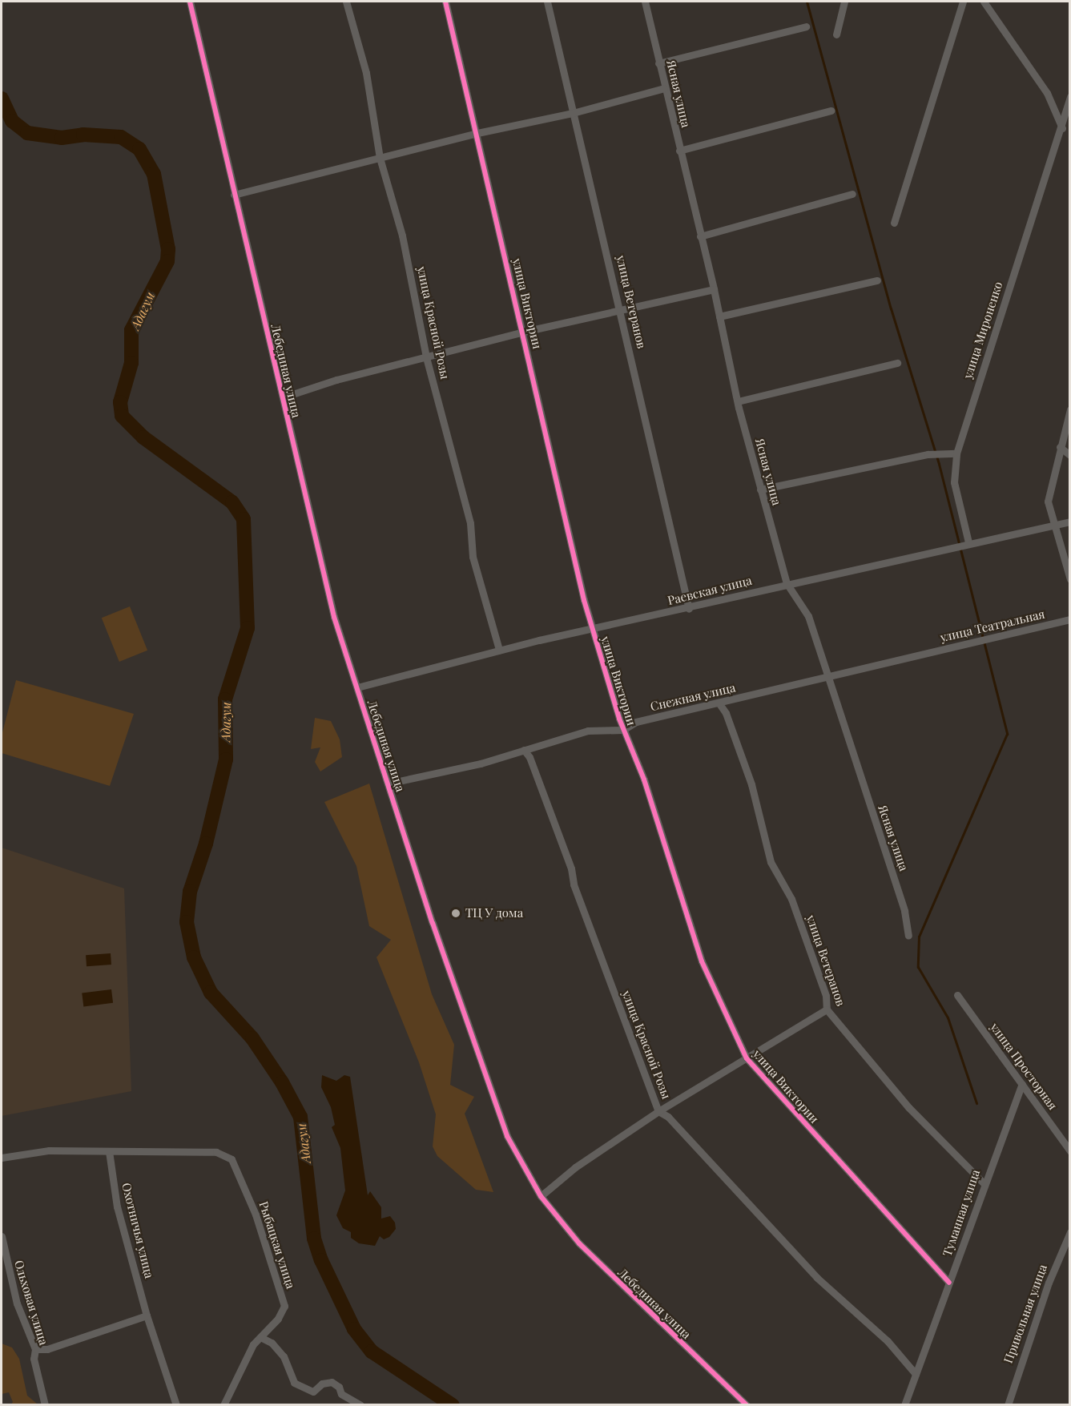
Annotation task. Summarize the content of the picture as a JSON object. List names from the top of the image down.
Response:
{
  "streets": {
    "street": [
      "Ясная улица",
      "улица Ветеранов",
      "улица Виктории",
      "улица Красной Розы",
      "улица Мироненко",
      "Лебединая улица",
      "Раевская улица",
      "улица Театральная",
      "Снежная улица",
      "улица Просторная",
      "Туманная улица",
      "Охотничья улица",
      "Рыбацкая улица",
      "Ольховая улица",
      "Привольная улица"
    ]
  },
  "crossings": [
    ["Ясная улица", "Раевская улица"],
    ["Ясная улица", "Снежная улица"],
    ["улица Ветеранов", "Раевская улица"],
    ["улица Ветеранов", "Снежная улица"],
    ["улица Ветеранов", "Туманная улица"],
    ["улица Виктории", "Раевская улица"],
    ["улица Виктории", "Снежная улица"],
    ["улица Виктории", "Туманная улица"],
    ["улица Красной Розы", "Раевская улица"],
    ["улица Красной Розы", "Снежная улица"],
    ["улица Красной Розы", "Туманная улица"],
    ["улица Мироненко", "Раевская улица"],
    ["Лебединая улица", "Раевская улица"],
    ["Лебединая улица", "Снежная улица"],
    ["улица Театральная", "Снежная улица"],
    ["улица Просторная", "Туманная улица"],
    ["Охотничья улица", "Рыбацкая улица"]
  ],
  "water": ["Адагум"],
  "places": ["ТЦ У дома"]
}
